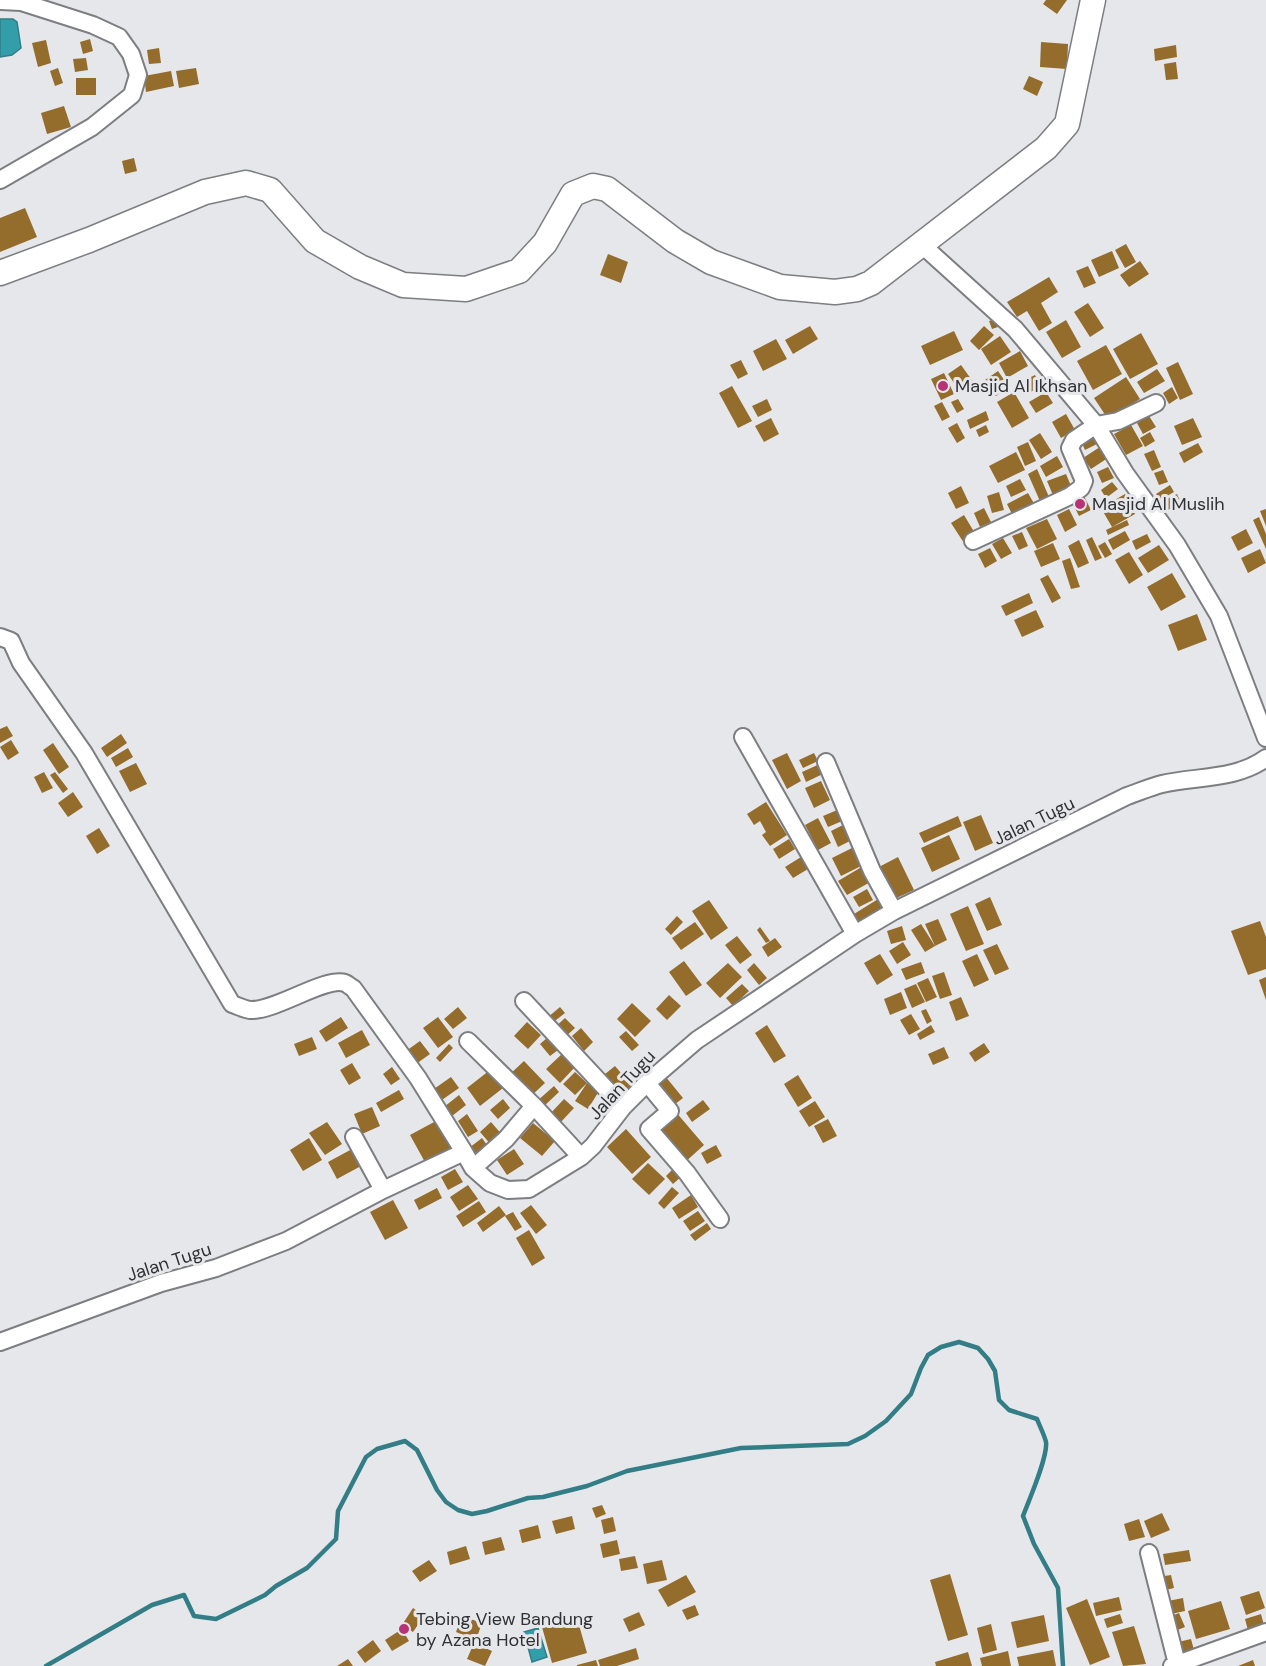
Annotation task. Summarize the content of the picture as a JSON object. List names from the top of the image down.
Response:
{
  "streets": {
    "street": ["Jalan Tugu"]
  },
  "places": ["Masjid Al Ikhsan", "Masjid Al Muslih", "Tebing View Bandung by Azana Hotel"]
}
